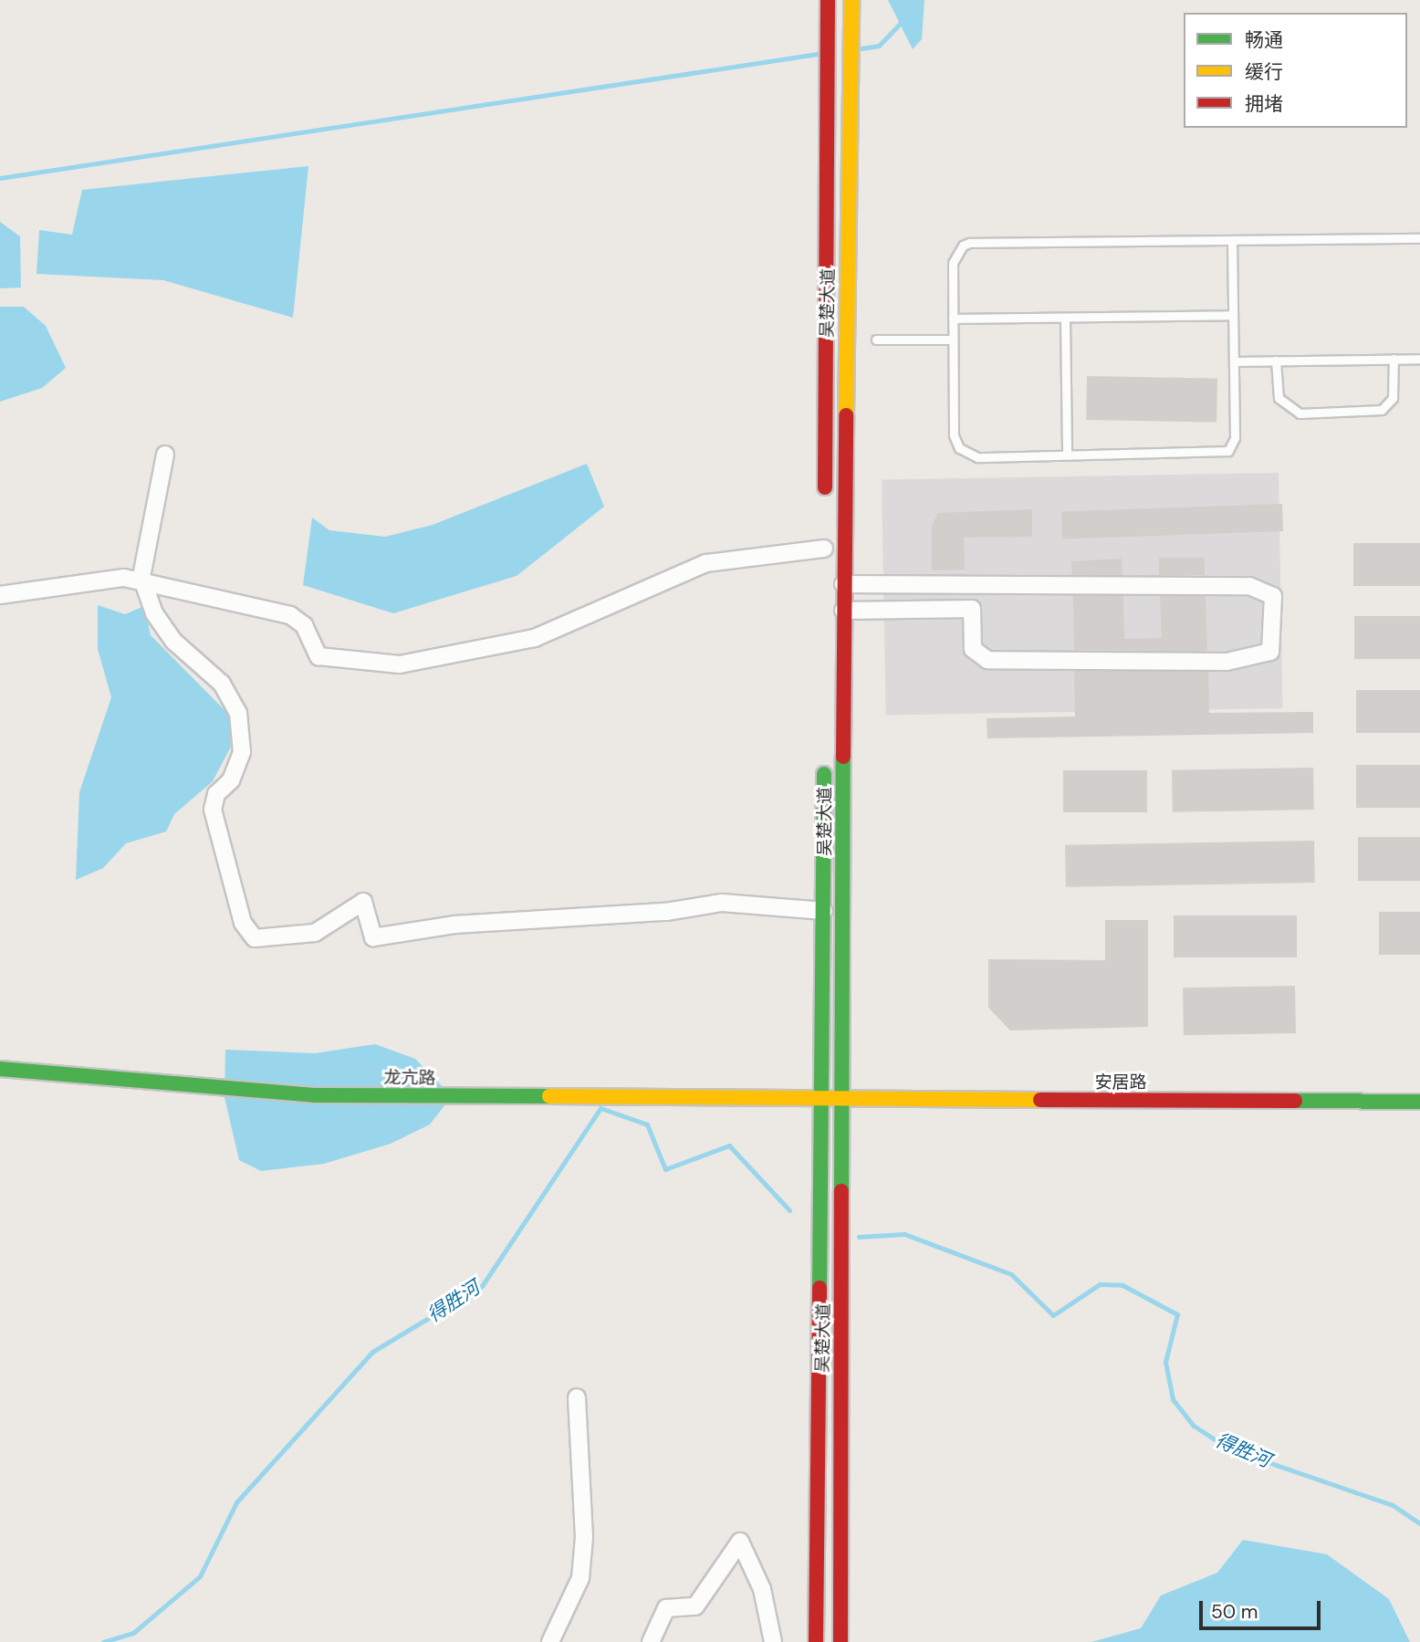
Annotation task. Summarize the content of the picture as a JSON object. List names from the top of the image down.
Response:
{
  "streets": {
    "main road": ["吴楚大道", "龙亢路", "安居路"]
  },
  "crossings": [
    ["吴楚大道", "龙亢路"],
    ["吴楚大道", "安居路"],
    ["龙亢路", "安居路"]
  ],
  "water": ["得胜河"],
  "legend": ["畅通", "缓行", "拥堵"],
  "scale_bar": "50 m"
}
